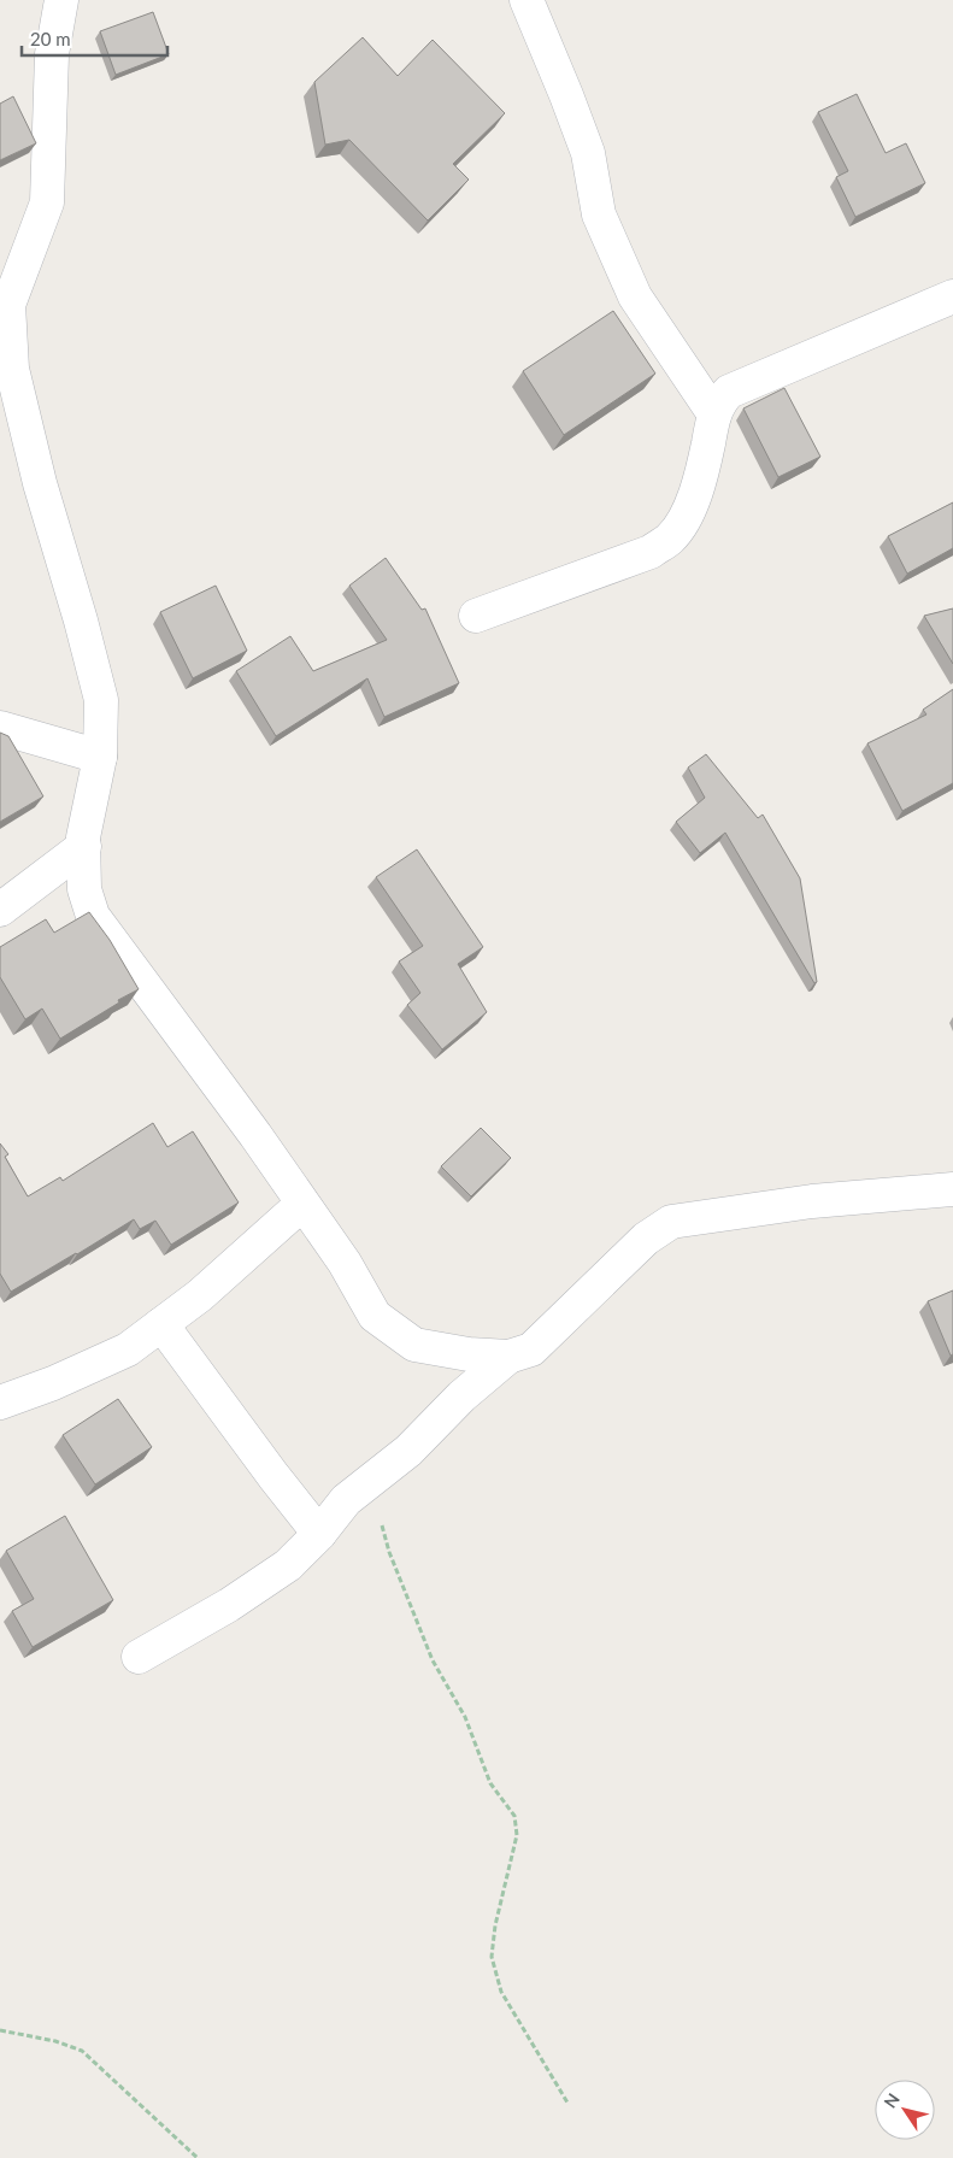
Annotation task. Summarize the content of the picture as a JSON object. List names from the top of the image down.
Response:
{
  "scale_bar": "20 m",
  "north": "top left"
}
